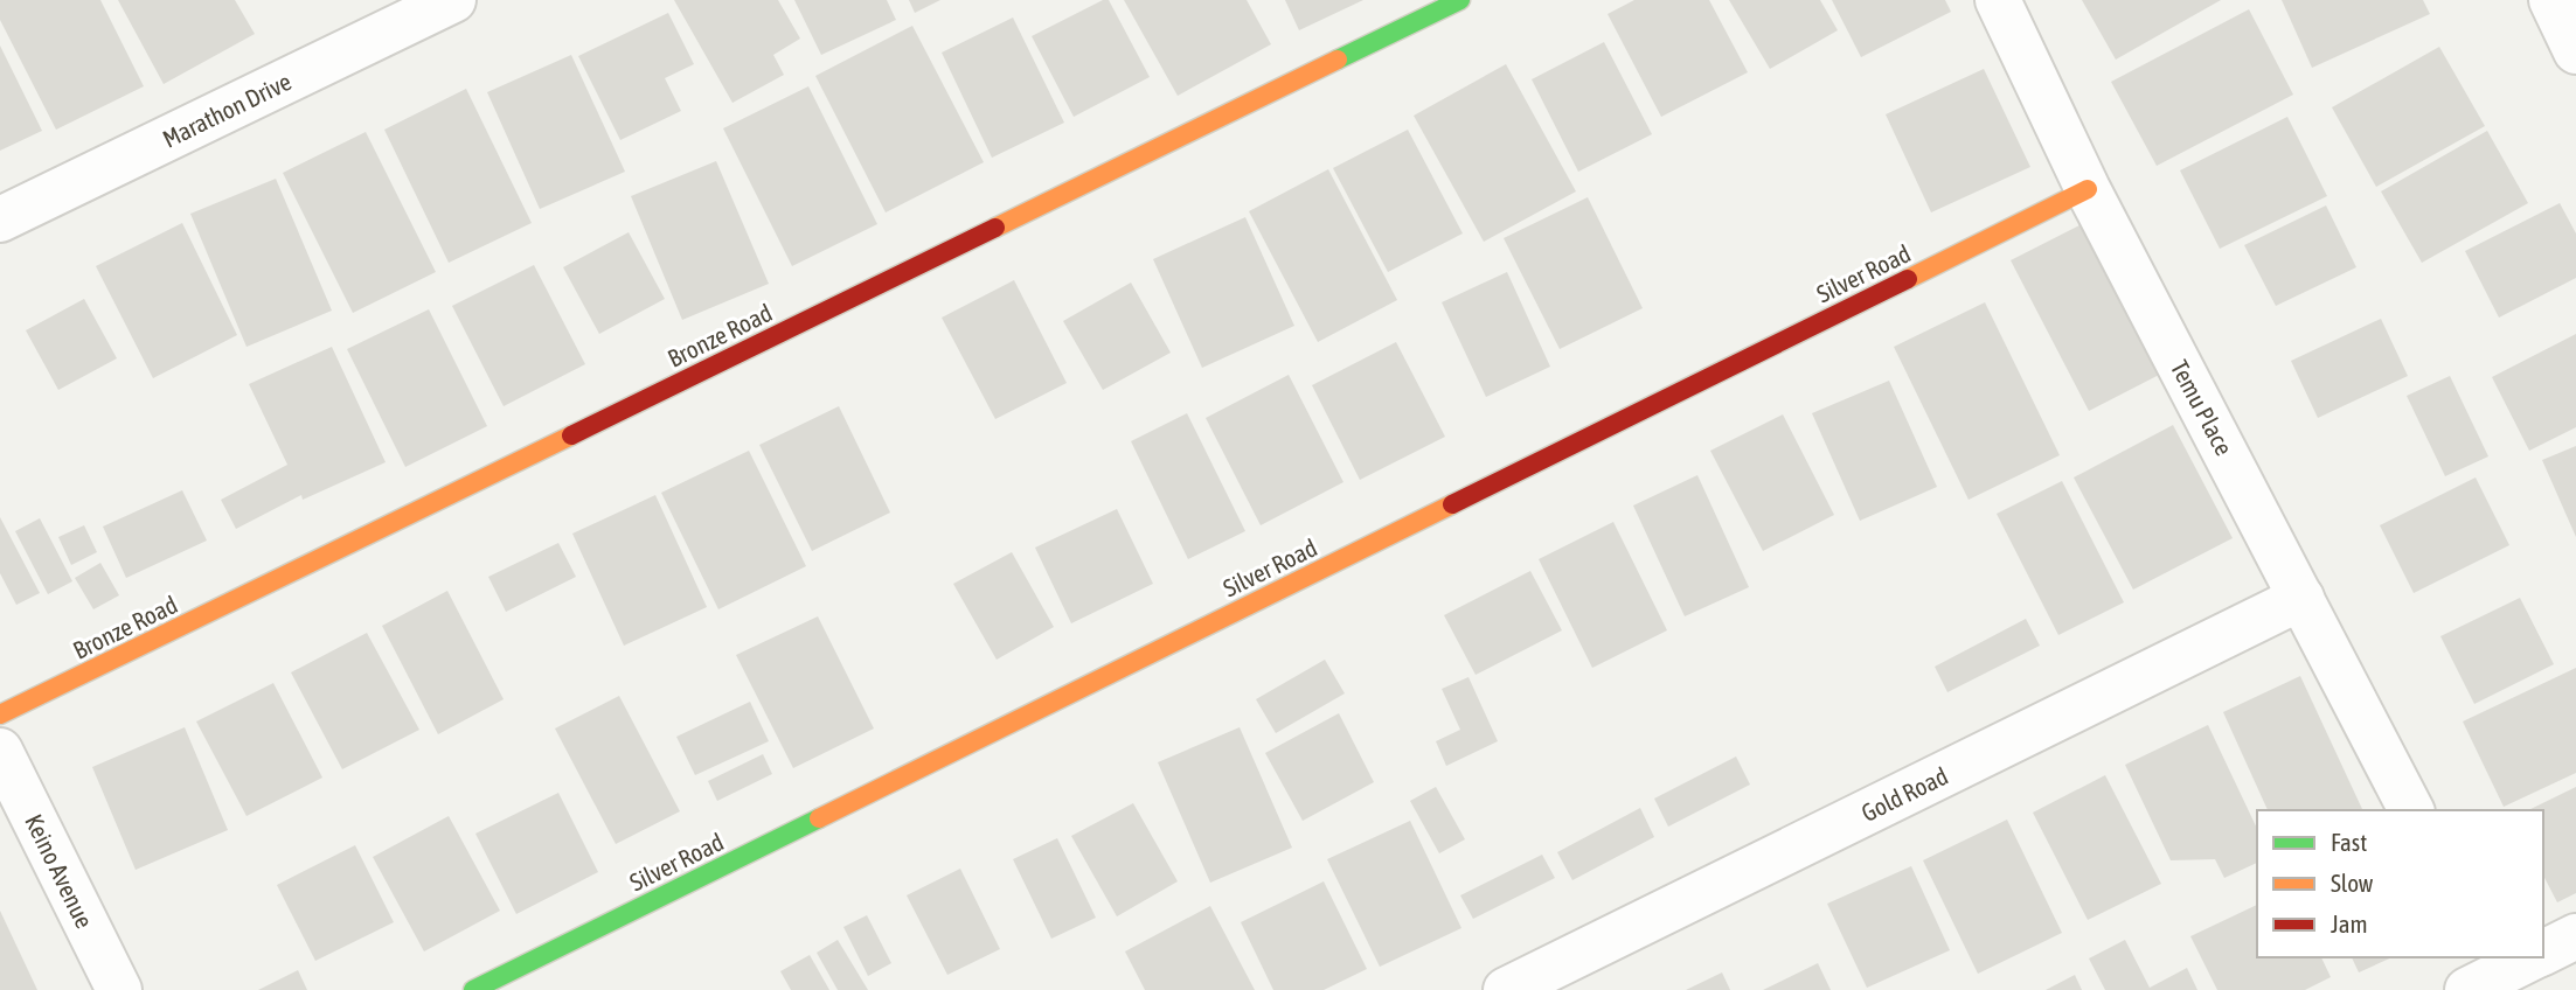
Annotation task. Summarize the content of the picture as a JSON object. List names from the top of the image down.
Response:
{
  "streets": {
    "street": [
      "Marathon Drive",
      "Silver Road",
      "Bronze Road",
      "Temu Place",
      "Gold Road",
      "Keino Avenue"
    ]
  },
  "crossings": [
    ["Silver Road", "Temu Place"],
    ["Temu Place", "Gold Road"]
  ],
  "legend": ["Fast", "Slow", "Jam"]
}
